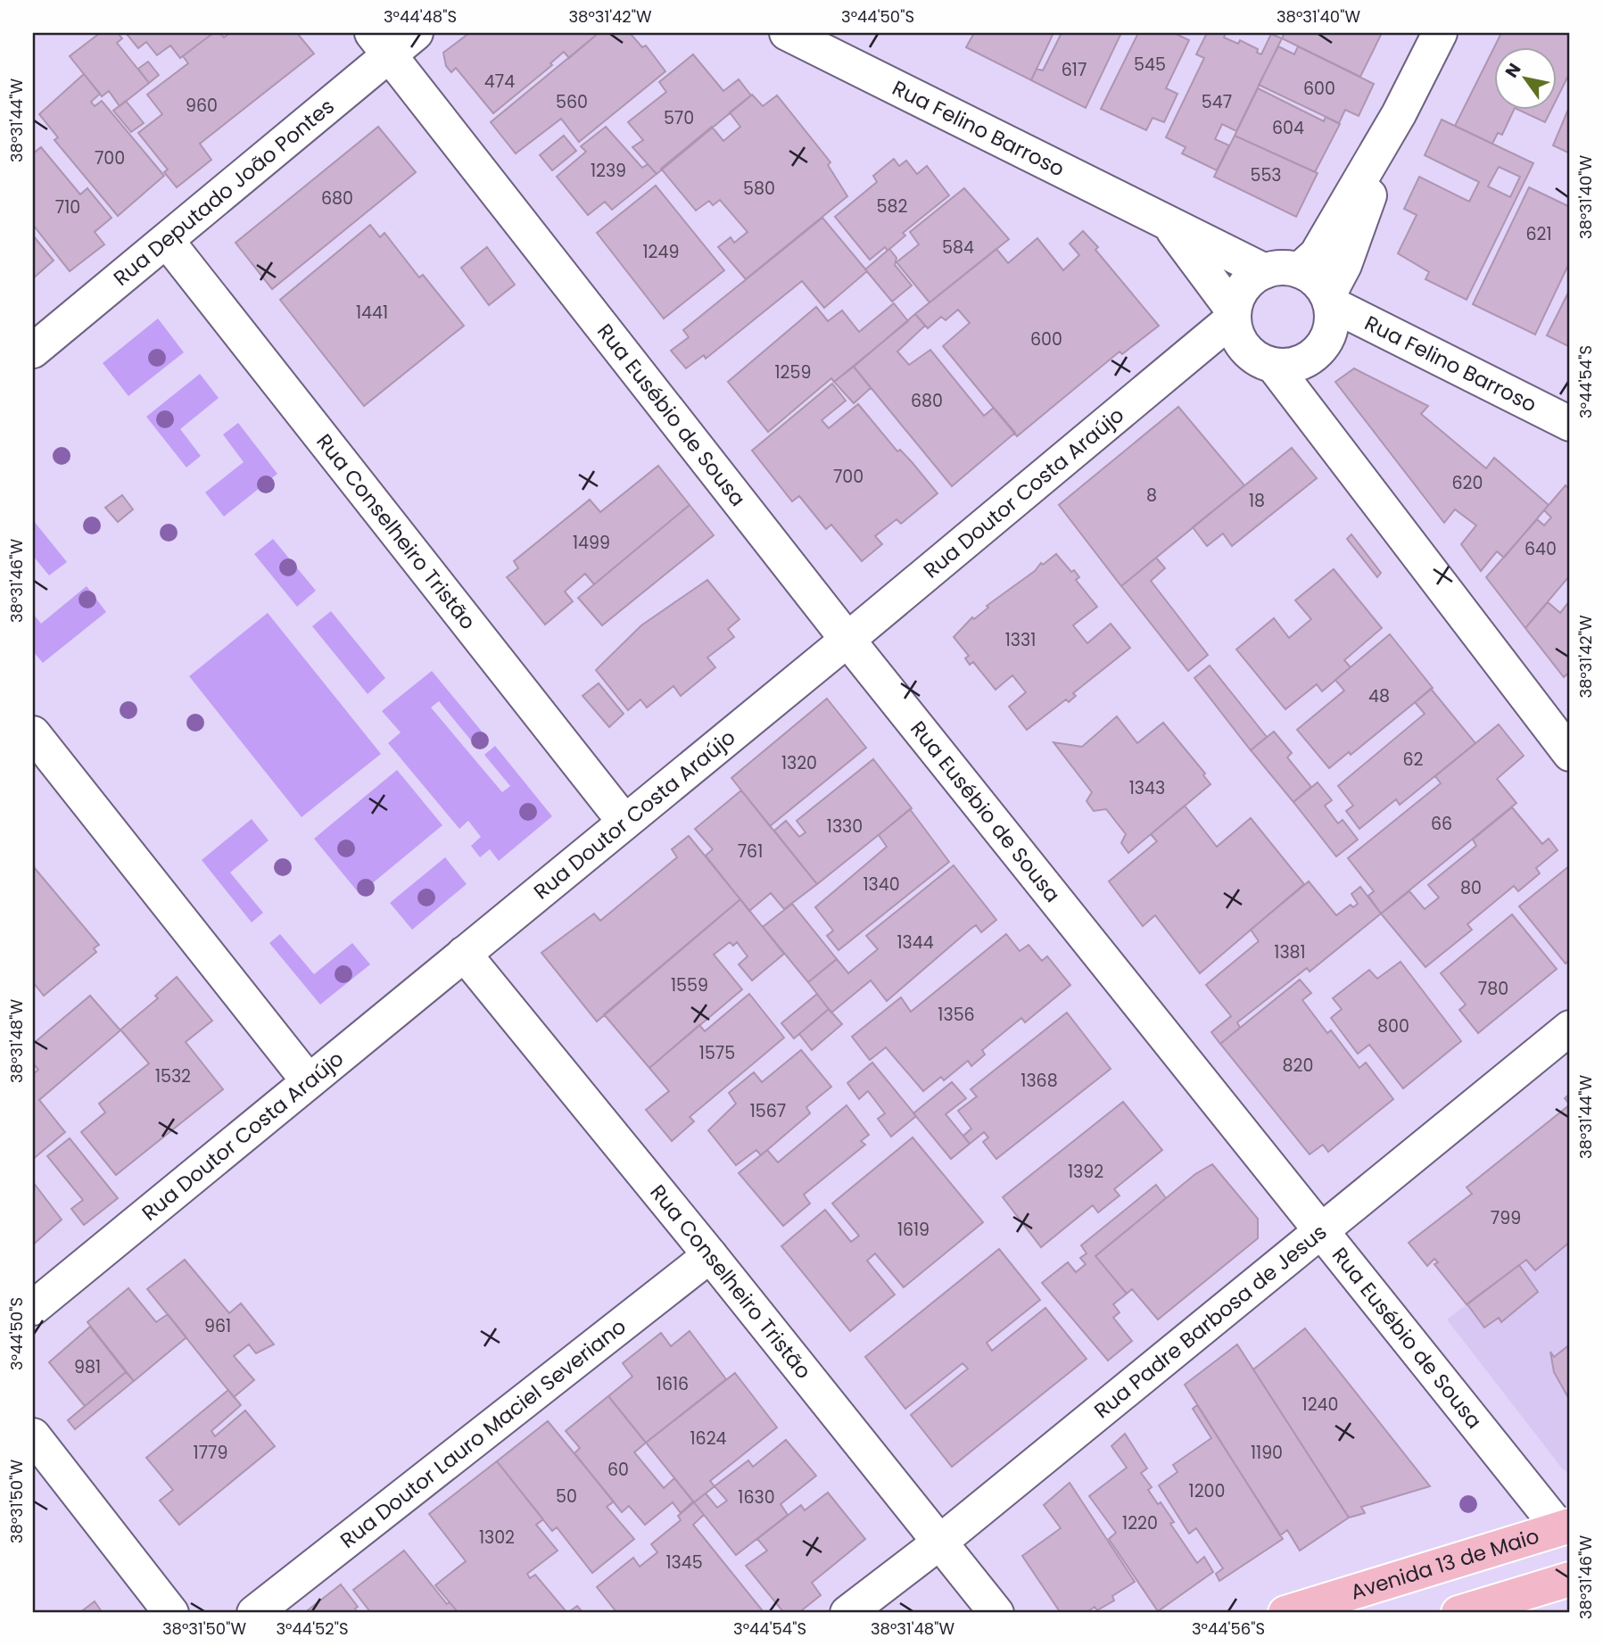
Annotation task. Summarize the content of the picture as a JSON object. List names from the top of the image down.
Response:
{
  "streets": {
    "main road": ["Avenida 13 de Maio"],
    "street": [
      "Rua Felino Barroso",
      "Rua Deputado João Pontes",
      "Rua Eusébio de Sousa",
      "Rua Doutor Costa Araújo",
      "Rua Conselheiro Tristão",
      "Rua Padre Barbosa de Jesus",
      "Rua Doutor Lauro Maciel Severiano"
    ]
  },
  "crossings": [
    ["Rua Felino Barroso", "Rua Doutor Costa Araújo"],
    ["Rua Deputado João Pontes", "Rua Eusébio de Sousa"],
    ["Rua Deputado João Pontes", "Rua Conselheiro Tristão"],
    ["Rua Eusébio de Sousa", "Rua Doutor Costa Araújo"],
    ["Rua Eusébio de Sousa", "Rua Padre Barbosa de Jesus"],
    ["Rua Eusébio de Sousa", "Avenida 13 de Maio"],
    ["Rua Doutor Costa Araújo", "Rua Conselheiro Tristão"],
    ["Rua Conselheiro Tristão", "Rua Padre Barbosa de Jesus"],
    ["Rua Conselheiro Tristão", "Rua Doutor Lauro Maciel Severiano"]
  ],
  "house_numbers": [
    "545",
    "617",
    "474",
    "600",
    "560",
    "547",
    "960",
    "570",
    "604",
    "700",
    "1239",
    "553",
    "580",
    "680",
    "582",
    "710",
    "621",
    "584",
    "1249",
    "1441",
    "600",
    "1259",
    "680",
    "700",
    "620",
    "8",
    "18",
    "1499",
    "640",
    "1331",
    "48",
    "62",
    "1320",
    "1343",
    "66",
    "1330",
    "761",
    "1340",
    "80",
    "1344",
    "1381",
    "1559",
    "780",
    "1356",
    "800",
    "1575",
    "820",
    "1532",
    "1368",
    "1567",
    "1392",
    "799",
    "1619",
    "961",
    "981",
    "1616",
    "1240",
    "1624",
    "1779",
    "1190",
    "60",
    "1200",
    "50",
    "1630",
    "1220",
    "1302",
    "1345"
  ],
  "north": "top left",
  "coordinates": [
    "3°44'48\"S",
    "38°31'42\"W",
    "3°44'50\"S",
    "38°31'40\"W",
    "38°31'44\"W",
    "3°44'54\"S",
    "38°31'46\"W",
    "38°31'48\"W",
    "38°31'50\"W",
    "3°44'52\"S",
    "3°44'56\"S"
  ]
}
